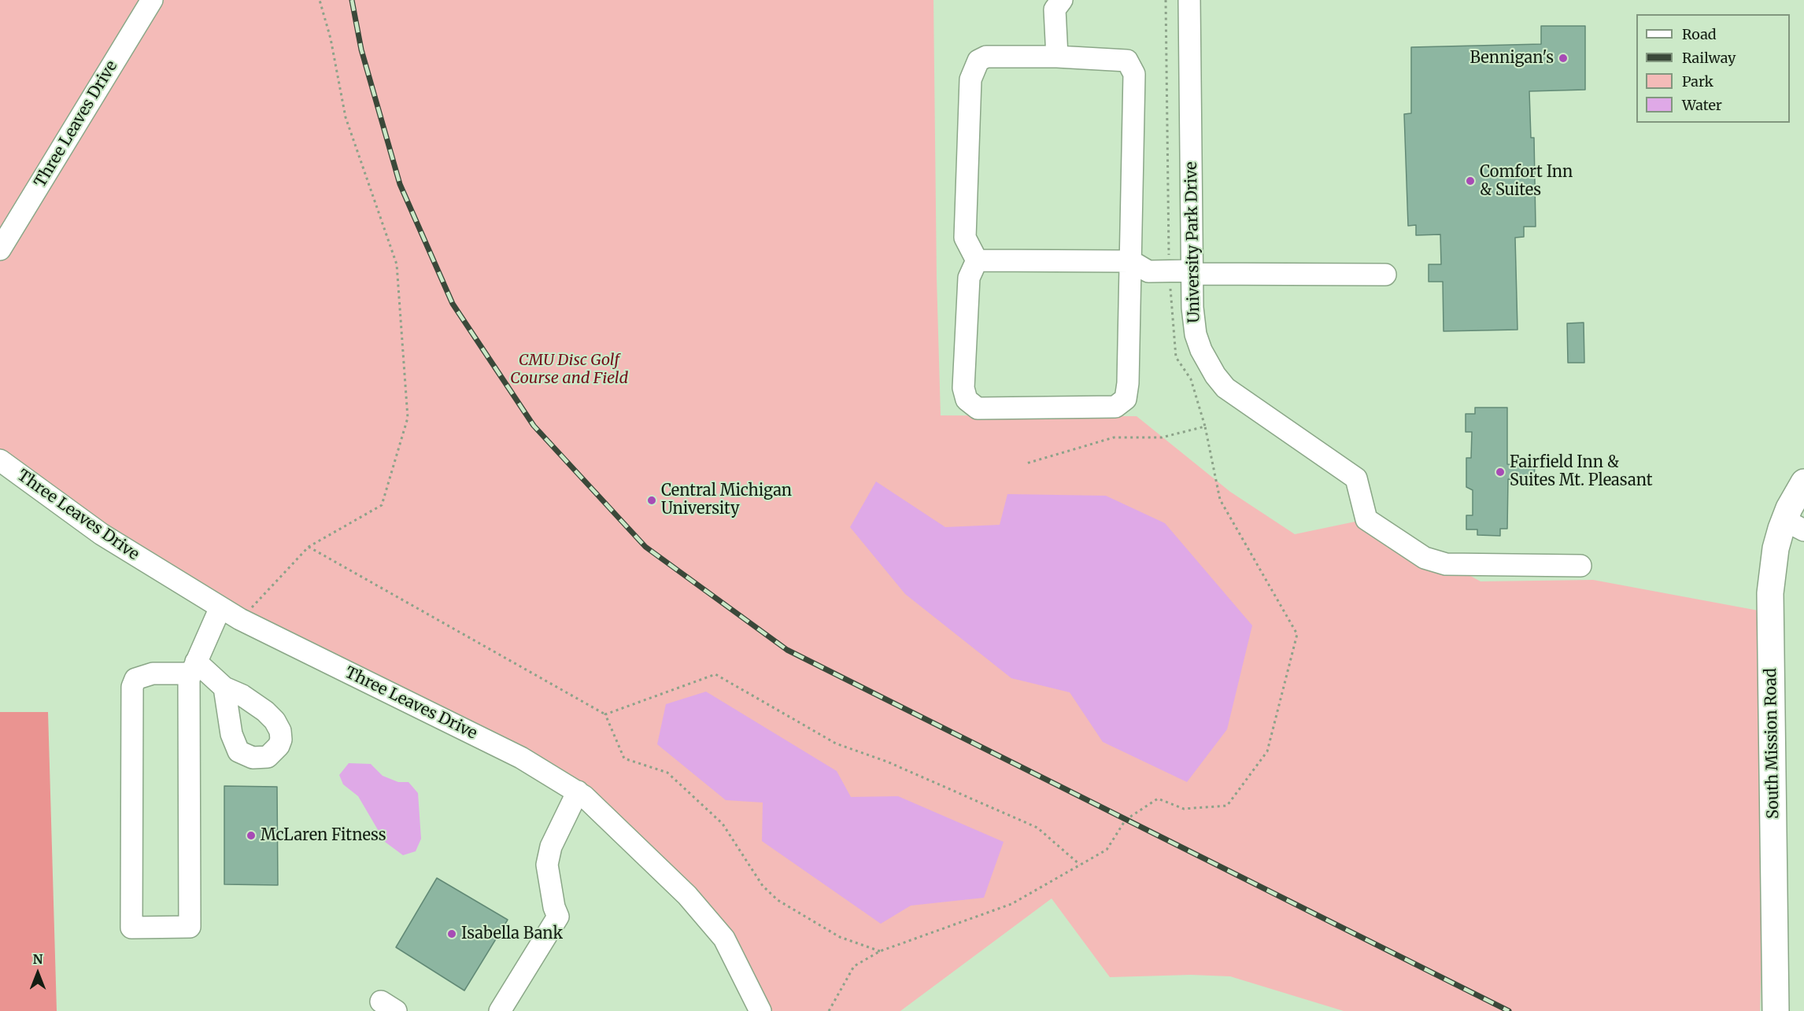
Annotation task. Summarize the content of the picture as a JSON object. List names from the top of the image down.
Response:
{
  "streets": {
    "main road": ["South Mission Road"],
    "street": ["Three Leaves Drive", "University Park Drive"]
  },
  "parks": ["CMU Disc Golf Course and Field"],
  "places": [
    "Bennigan's",
    "Comfort Inn & Suites",
    "Fairfield Inn & Suites Mt. Pleasant",
    "Central Michigan University",
    "McLaren Fitness",
    "Isabella Bank"
  ],
  "legend": [
    "Road",
    "Railway",
    "Park",
    "Water"
  ],
  "north": "top"
}
